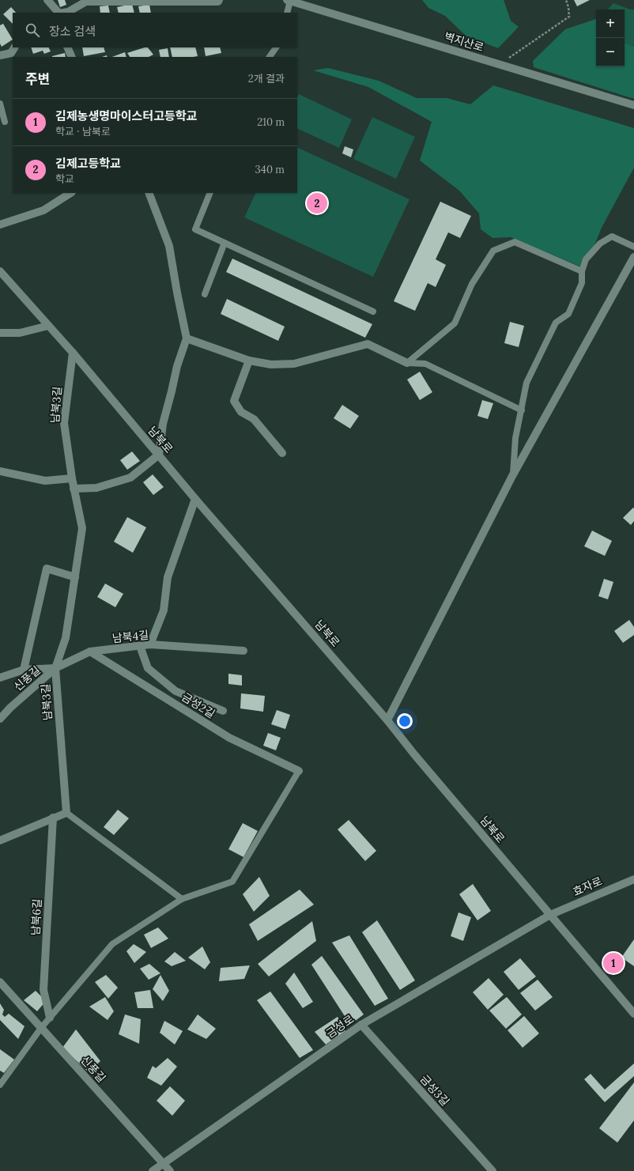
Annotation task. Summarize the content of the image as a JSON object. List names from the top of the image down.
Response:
{
  "streets": {
    "street": [
      "벽지산로",
      "남북3길",
      "남북로",
      "남북4길",
      "신풍길",
      "금성2길",
      "효자로",
      "남북6길",
      "금성로",
      "금성3길"
    ]
  },
  "crossings": [
    ["남북3길", "남북로"],
    ["남북3길", "남북4길"],
    ["남북3길", "신풍길"],
    ["남북로", "효자로"],
    ["남북로", "금성로"],
    ["남북4길", "신풍길"],
    ["남북4길", "금성2길"],
    ["신풍길", "금성로"],
    ["효자로", "금성로"],
    ["금성로", "금성3길"]
  ],
  "page": {
    "map_buttons": ["+", "−"],
    "search": "장소 검색",
    "heading": ["주변", "2개 결과"],
    "list": [
      {
        "mark": "1",
        "name": "김제농생명마이스터고등학교",
        "note": "학교 · 남북로",
        "value": "210 m"
      },
      {
        "mark": "2",
        "name": "김제고등학교",
        "note": "학교",
        "value": "340 m"
      }
    ],
    "pins": ["2", "1"]
  }
}
